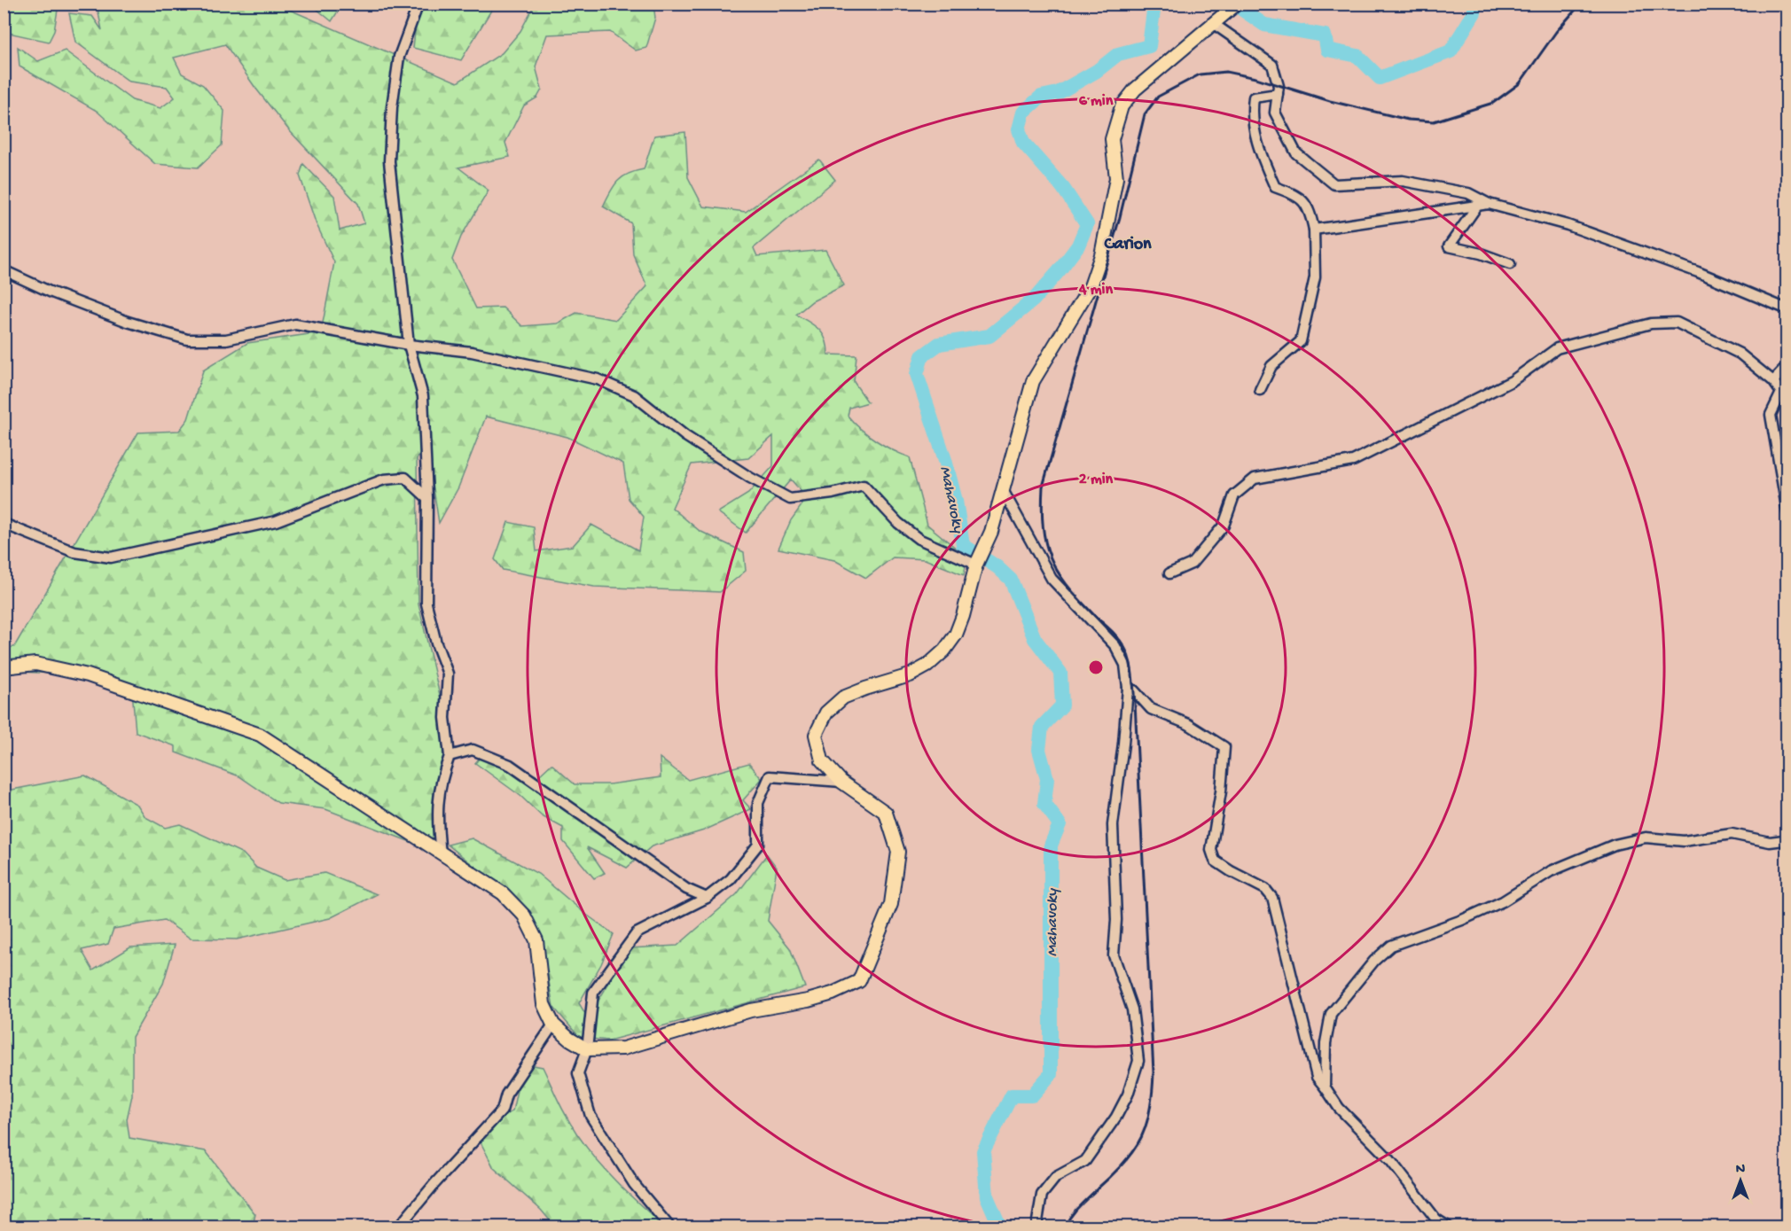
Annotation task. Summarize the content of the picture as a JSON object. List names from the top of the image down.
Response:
{
  "districts": ["Carion"],
  "water": ["Mahavoky"],
  "north": "top",
  "rings": ["6 min", "4 min", "2 min"]
}
